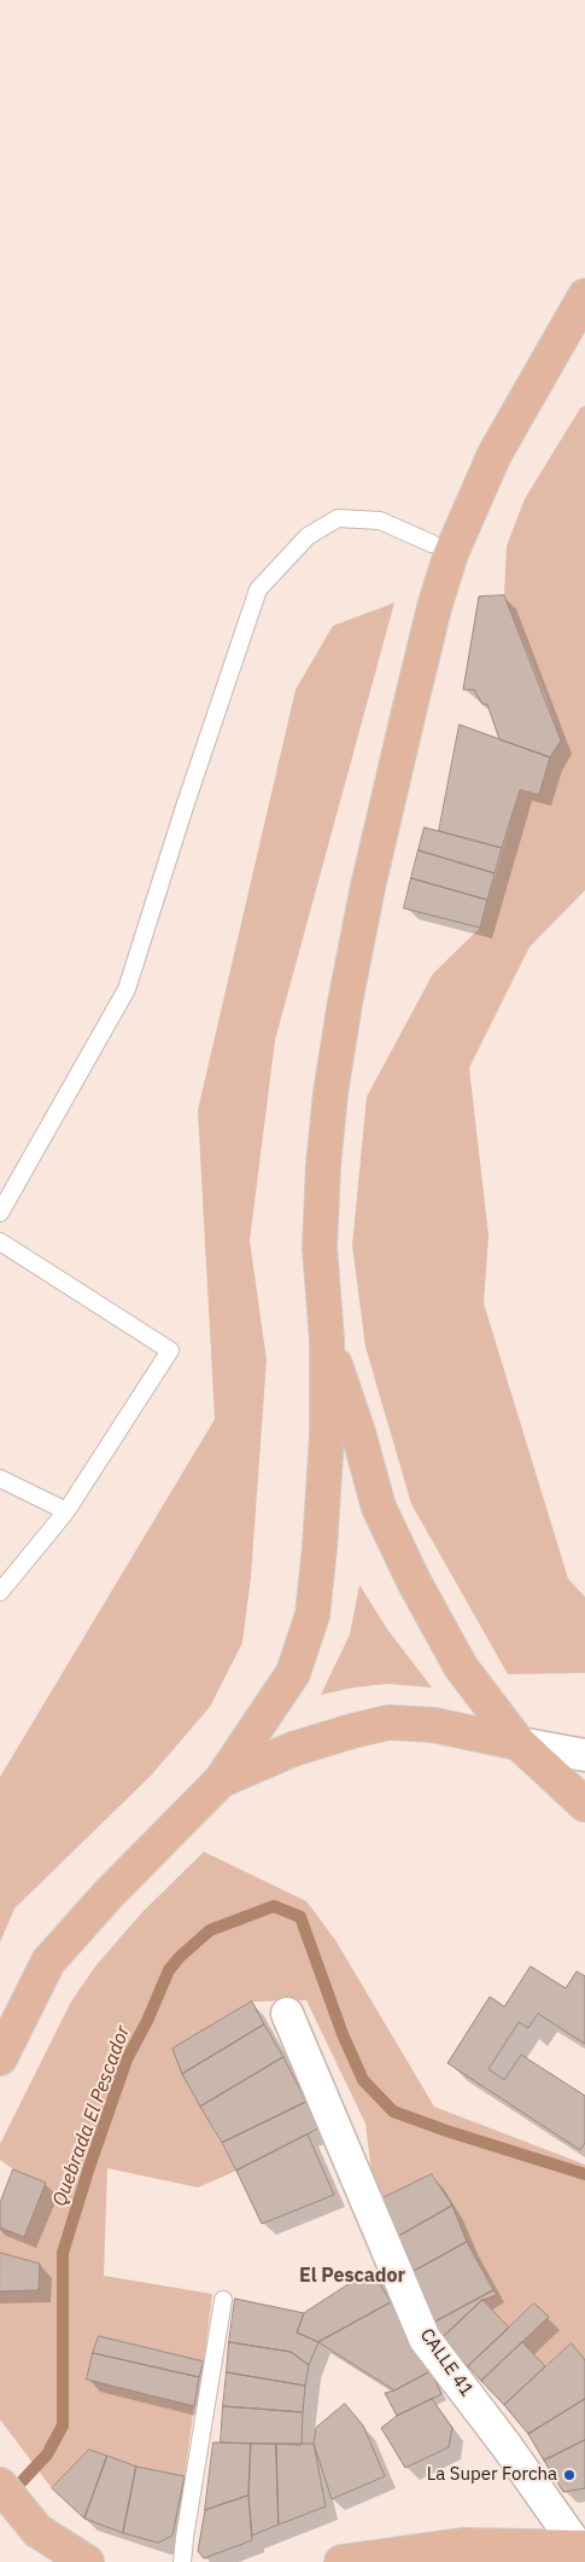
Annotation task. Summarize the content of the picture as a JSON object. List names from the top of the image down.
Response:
{
  "streets": {
    "street": ["CALLE 41"]
  },
  "districts": ["El Pescador"],
  "water": ["Quebrada El Pescador"],
  "places": ["La Super Forcha"]
}
